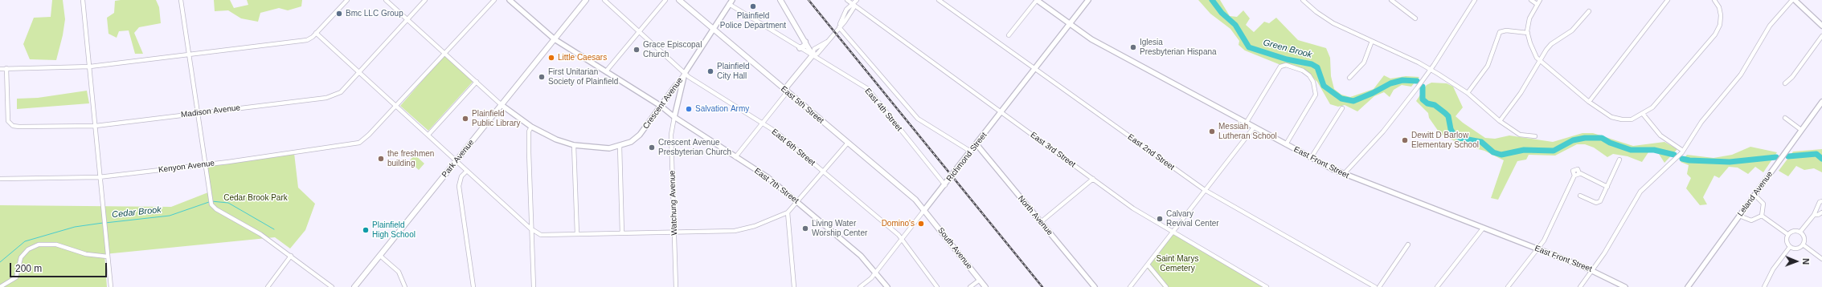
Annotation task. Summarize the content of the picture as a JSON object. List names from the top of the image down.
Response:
{
  "streets": {
    "main road": ["East 5th Street", "Park Avenue", "South Avenue"],
    "street": [
      "Crescent Avenue",
      "East 4th Street",
      "Madison Avenue",
      "East 6th Street",
      "East 3rd Street",
      "East 2nd Street",
      "Richmond Street",
      "East Front Street",
      "Kenyon Avenue",
      "East 7th Street",
      "Leland Avenue",
      "Watchung Avenue",
      "North Avenue"
    ]
  },
  "crossings": [
    ["Crescent Avenue", "East 6th Street"],
    ["Crescent Avenue", "Park Avenue"],
    ["Crescent Avenue", "East 7th Street"],
    ["Crescent Avenue", "Watchung Avenue"],
    ["East 5th Street", "Richmond Street"],
    ["East 5th Street", "Watchung Avenue"],
    ["East 5th Street", "South Avenue"],
    ["East 4th Street", "Richmond Street"],
    ["East 4th Street", "Watchung Avenue"],
    ["East 6th Street", "Richmond Street"],
    ["East 6th Street", "Watchung Avenue"],
    ["East 3rd Street", "Richmond Street"],
    ["East 2nd Street", "Richmond Street"],
    ["Richmond Street", "East Front Street"],
    ["Richmond Street", "East 7th Street"],
    ["Richmond Street", "North Avenue"],
    ["Richmond Street", "South Avenue"],
    ["Park Avenue", "East 7th Street"],
    ["East 7th Street", "Watchung Avenue"]
  ],
  "water": ["Green Brook", "Cedar Brook"],
  "parks": ["Cedar Brook Park", "Saint Marys Cemetery"],
  "places": [
    "Plainfield Police Department",
    "Bmc LLC Group",
    "Iglesia Presbyterian Hispana",
    "Grace Episcopal Church",
    "Little Caesars",
    "Plainfield City Hall",
    "First Unitarian Society of Plainfield",
    "Salvation Army",
    "Plainfield Public Library",
    "Messiah Lutheran School",
    "Dewitt D Barlow Elementary School",
    "Crescent Avenue Presbyterian Church",
    "the freshmen building",
    "Calvary Revival Center",
    "Domino's",
    "Living Water Worship Center",
    "Plainfield High School"
  ],
  "scale_bar": "200 m",
  "north": "right"
}
